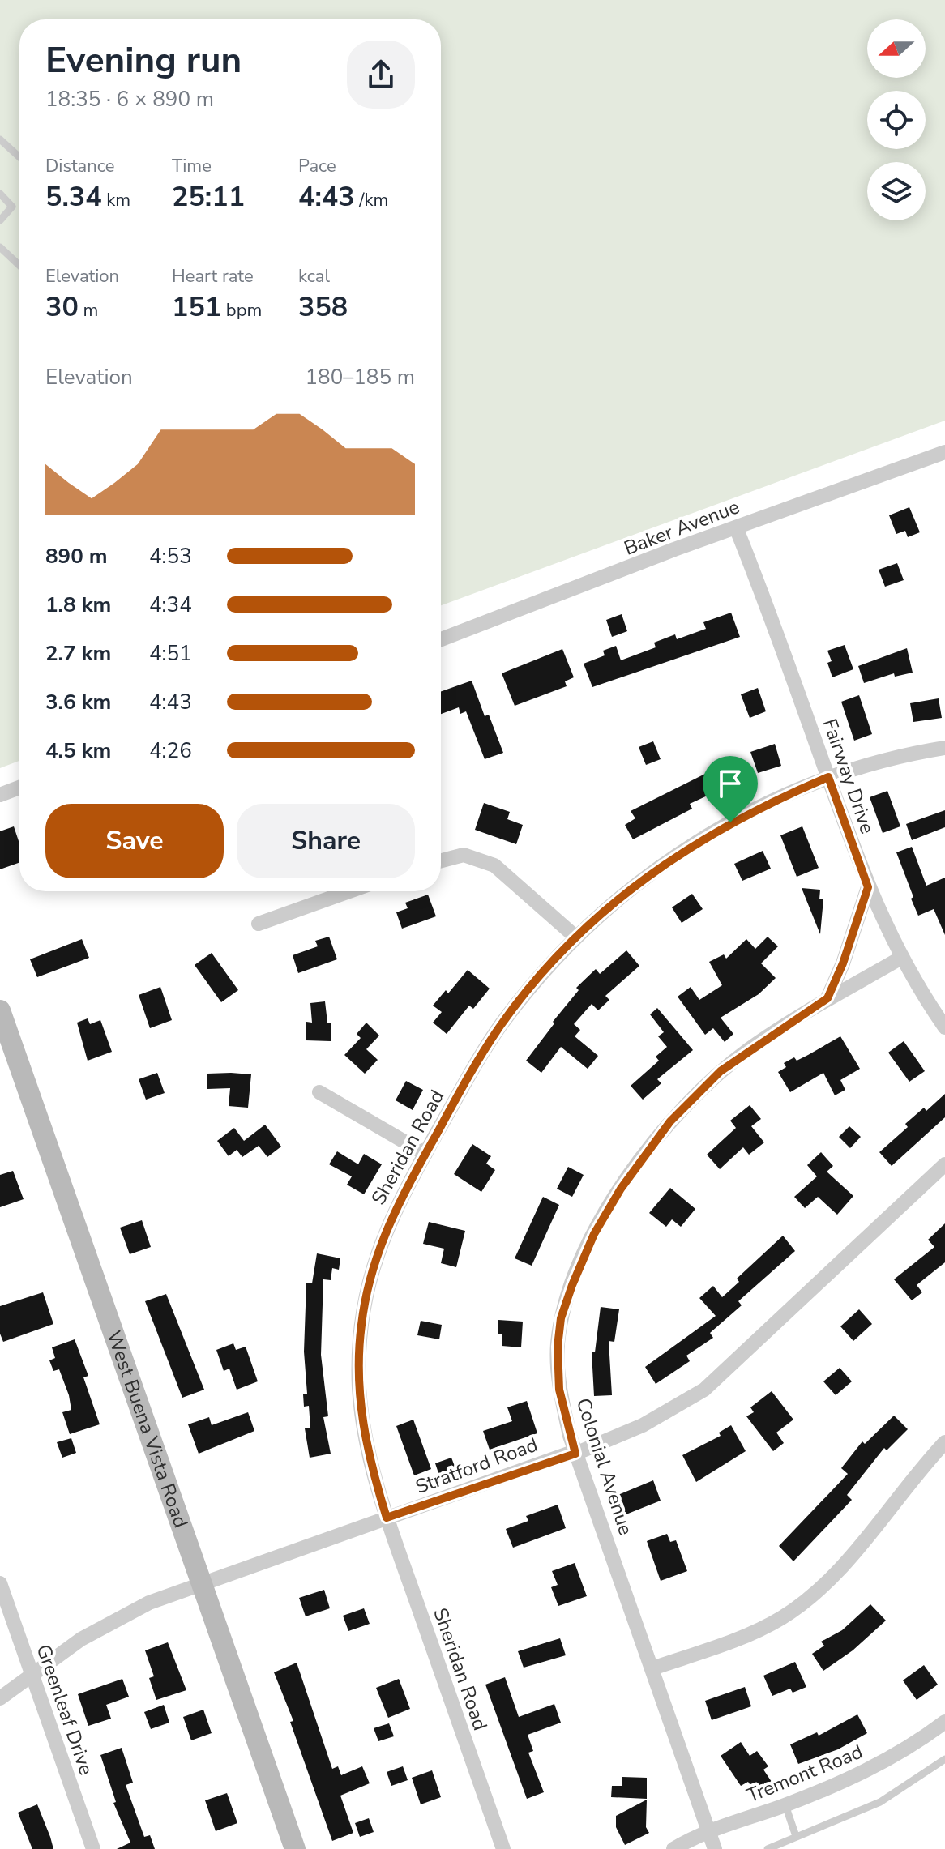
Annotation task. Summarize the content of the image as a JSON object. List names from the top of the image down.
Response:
{
  "streets": {
    "street": [
      "Baker Avenue",
      "Fairway Drive",
      "Sheridan Road",
      "West Buena Vista Road",
      "Stratford Road",
      "Colonial Avenue",
      "Greenleaf Drive",
      "Tremont Road"
    ]
  },
  "crossings": [
    ["Baker Avenue", "Fairway Drive"],
    ["Fairway Drive", "Sheridan Road"],
    ["Fairway Drive", "Colonial Avenue"],
    ["Sheridan Road", "Stratford Road"],
    ["West Buena Vista Road", "Stratford Road"],
    ["Stratford Road", "Colonial Avenue"],
    ["Stratford Road", "Greenleaf Drive"],
    ["Colonial Avenue", "Tremont Road"]
  ],
  "north": "left",
  "page": {
    "heading": ["Evening run", "18:35 · 6 × 890 m"],
    "stats": [
      ["Distance", "5.34 km"],
      ["Time", "25:11"],
      ["Pace", "4:43 /km"],
      ["Elevation", "30 m"],
      ["Heart rate", "151 bpm"],
      ["kcal", "358"]
    ],
    "chart": ["Elevation", "180–185 m"],
    "list": [
      {
        "name": "890 m",
        "note": "4:53"
      },
      {
        "name": "1.8 km",
        "note": "4:34"
      },
      {
        "name": "2.7 km",
        "note": "4:51"
      },
      {
        "name": "3.6 km",
        "note": "4:43"
      },
      {
        "name": "4.5 km",
        "note": "4:26"
      }
    ],
    "buttons": ["Save", "Share"]
  }
}
